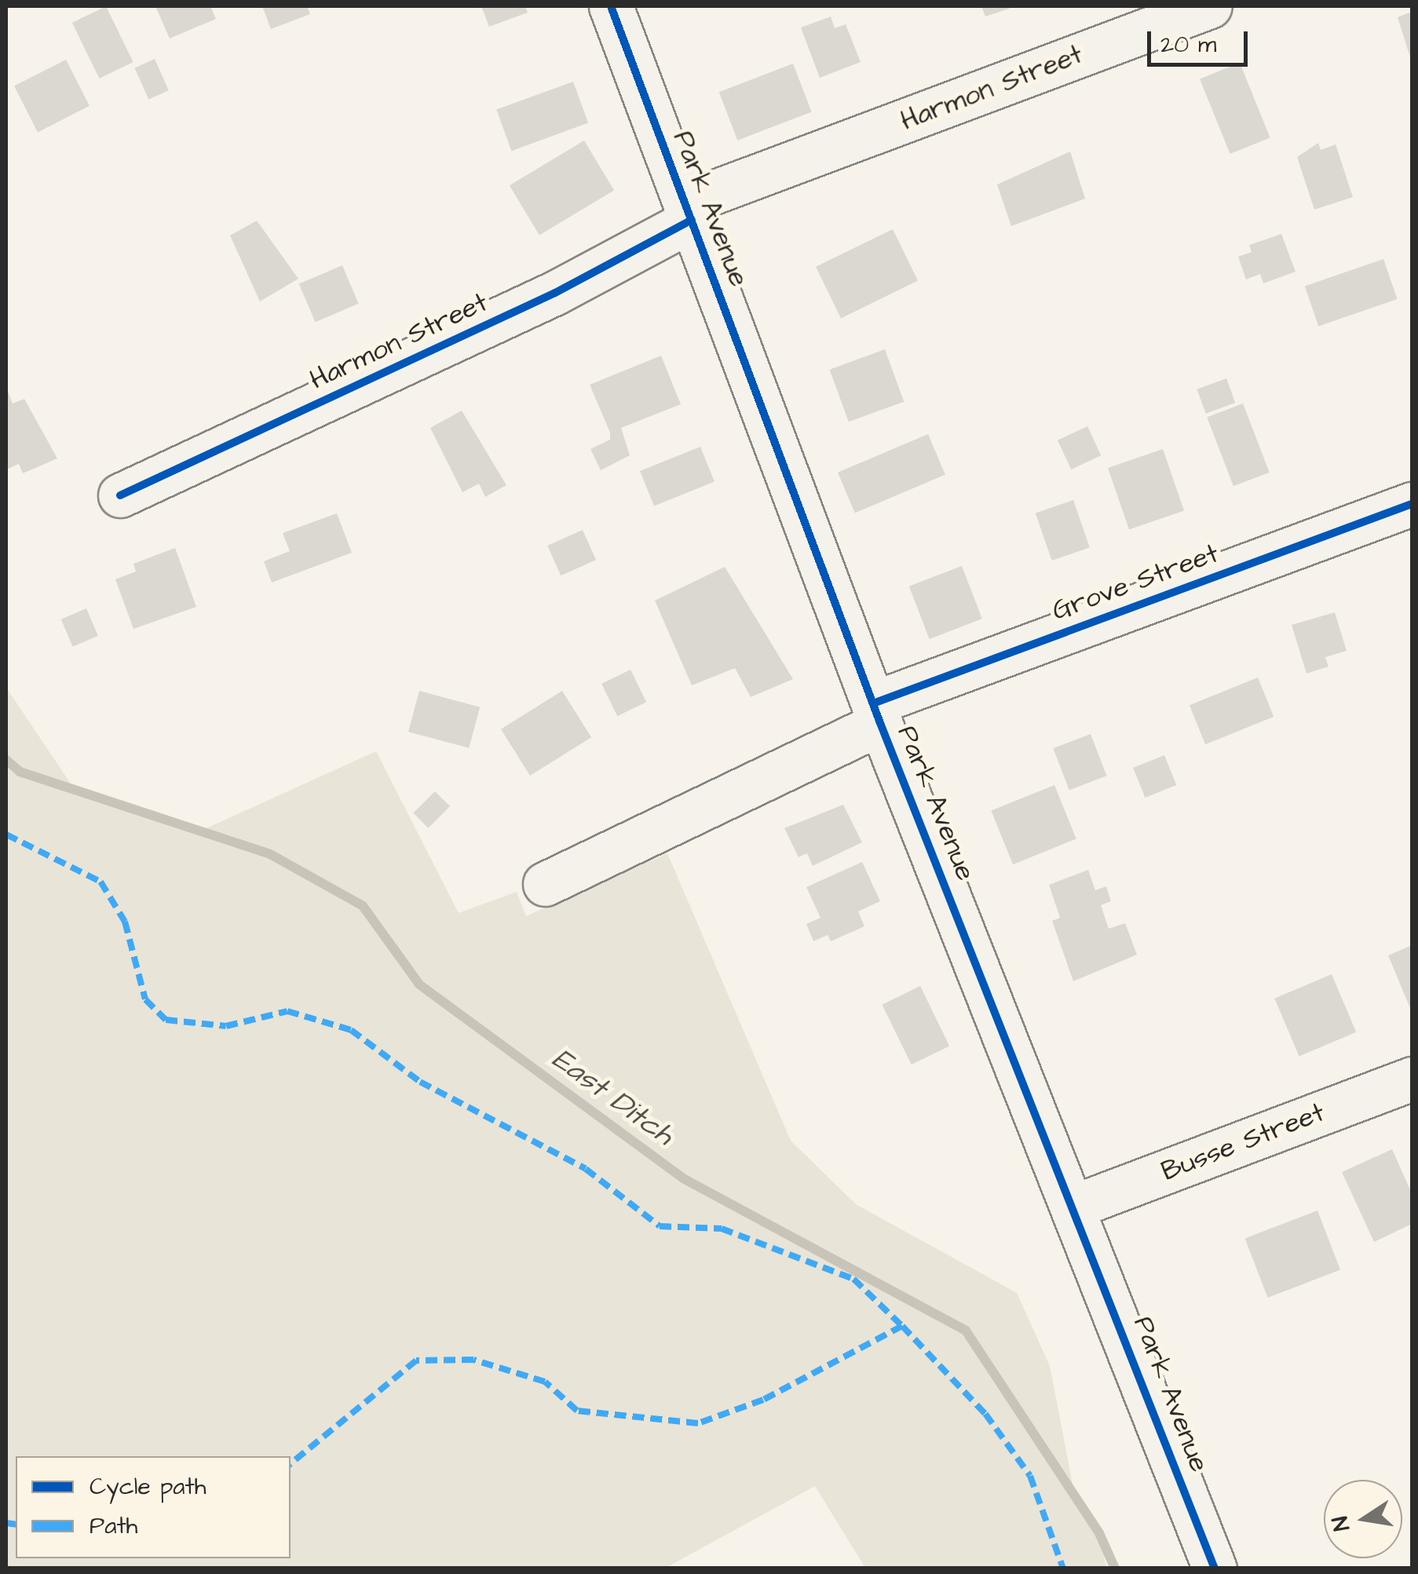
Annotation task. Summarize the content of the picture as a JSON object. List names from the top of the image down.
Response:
{
  "streets": {
    "street": [
      "Harmon Street",
      "Park Avenue",
      "Grove Street",
      "Busse Street"
    ]
  },
  "crossings": [
    ["Harmon Street", "Park Avenue"],
    ["Park Avenue", "Grove Street"],
    ["Park Avenue", "Busse Street"]
  ],
  "water": ["East Ditch"],
  "legend": ["Cycle path", "Path"],
  "scale_bar": "20 m",
  "north": "left"
}
